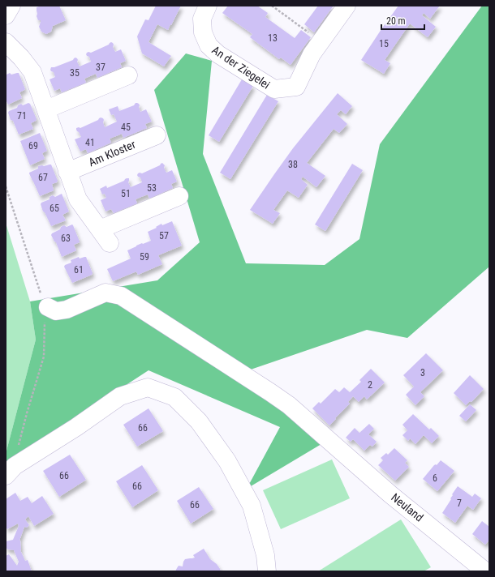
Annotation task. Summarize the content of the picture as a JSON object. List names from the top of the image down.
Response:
{
  "streets": {
    "street": ["An der Ziegelei", "Am Kloster", "Neuland"]
  },
  "house_numbers": [
    "13",
    "15",
    "37",
    "35",
    "71",
    "45",
    "41",
    "69",
    "38",
    "67",
    "53",
    "51",
    "65",
    "57",
    "63",
    "59",
    "61",
    "3",
    "2",
    "66",
    "66",
    "6",
    "66",
    "7",
    "66"
  ],
  "scale_bar": "20 m"
}
